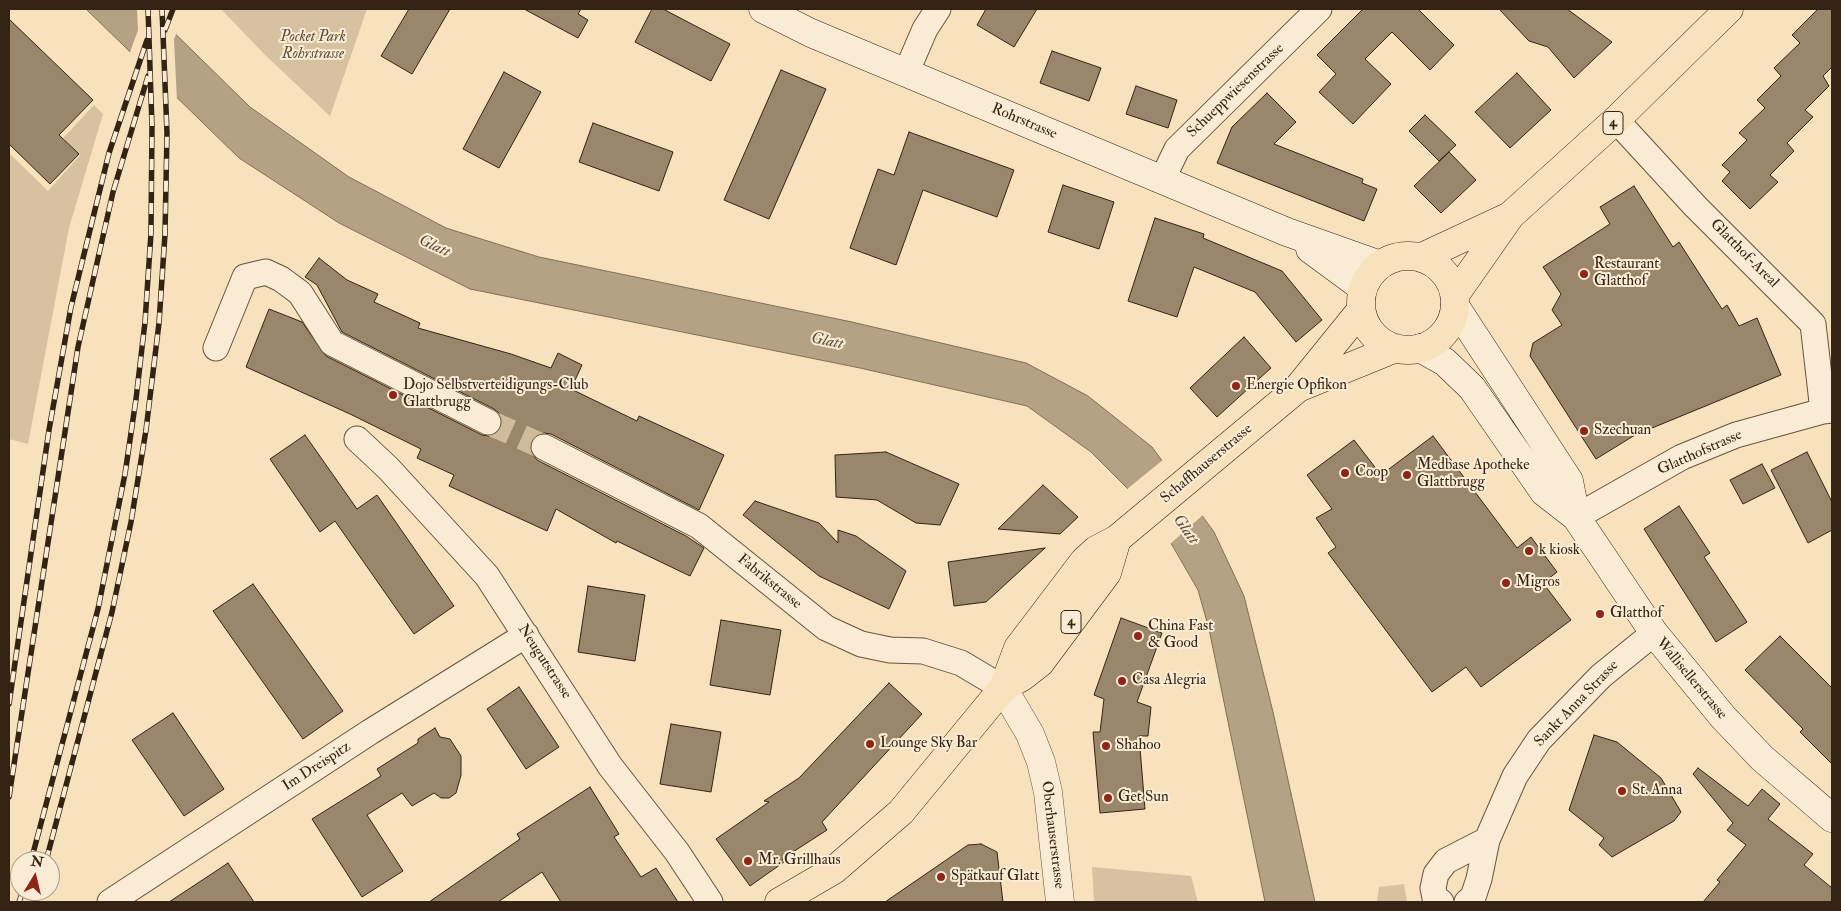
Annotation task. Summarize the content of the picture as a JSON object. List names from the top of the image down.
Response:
{
  "streets": {
    "main road": [
      "Rohrstrasse",
      "4",
      "Schaffhauserstrasse",
      "Wallisellerstrasse",
      "Oberhauserstrasse"
    ],
    "street": [
      "Schueppwiesenstrasse",
      "Glatthof-Areal",
      "Glatthofstrasse",
      "Fabrikstrasse",
      "Neugutstrasse",
      "Sankt Anna Strasse",
      "Im Dreispitz"
    ]
  },
  "crossings": [
    ["Schueppwiesenstrasse", "Rohrstrasse"],
    ["Rohrstrasse", "Schaffhauserstrasse"],
    ["Rohrstrasse", "Wallisellerstrasse"],
    ["Glatthof-Areal", "Glatthofstrasse"],
    ["Glatthof-Areal", "Schaffhauserstrasse"],
    ["Glatthofstrasse", "Wallisellerstrasse"],
    ["Schaffhauserstrasse", "Fabrikstrasse"],
    ["Schaffhauserstrasse", "Wallisellerstrasse"],
    ["Schaffhauserstrasse", "Oberhauserstrasse"],
    ["Fabrikstrasse", "Oberhauserstrasse"],
    ["Neugutstrasse", "Im Dreispitz"],
    ["Wallisellerstrasse", "Sankt Anna Strasse"]
  ],
  "water": ["Glatt"],
  "parks": ["Pocket Park Rohrstrasse"],
  "places": [
    "Restaurant Glatthof",
    "Energie Opfikon",
    "Dojo Selbstverteidigungs-Club Glattbrugg",
    "Szechuan",
    "Coop",
    "Medbase Apotheke Glattbrugg",
    "k kiosk",
    "Migros",
    "Glatthof",
    "China Fast & Good",
    "Casa Alegria",
    "Lounge Sky Bar",
    "Shahoo",
    "St. Anna",
    "Get Sun",
    "Mr. Grillhaus",
    "Spätkauf Glatt"
  ],
  "north": "top"
}
